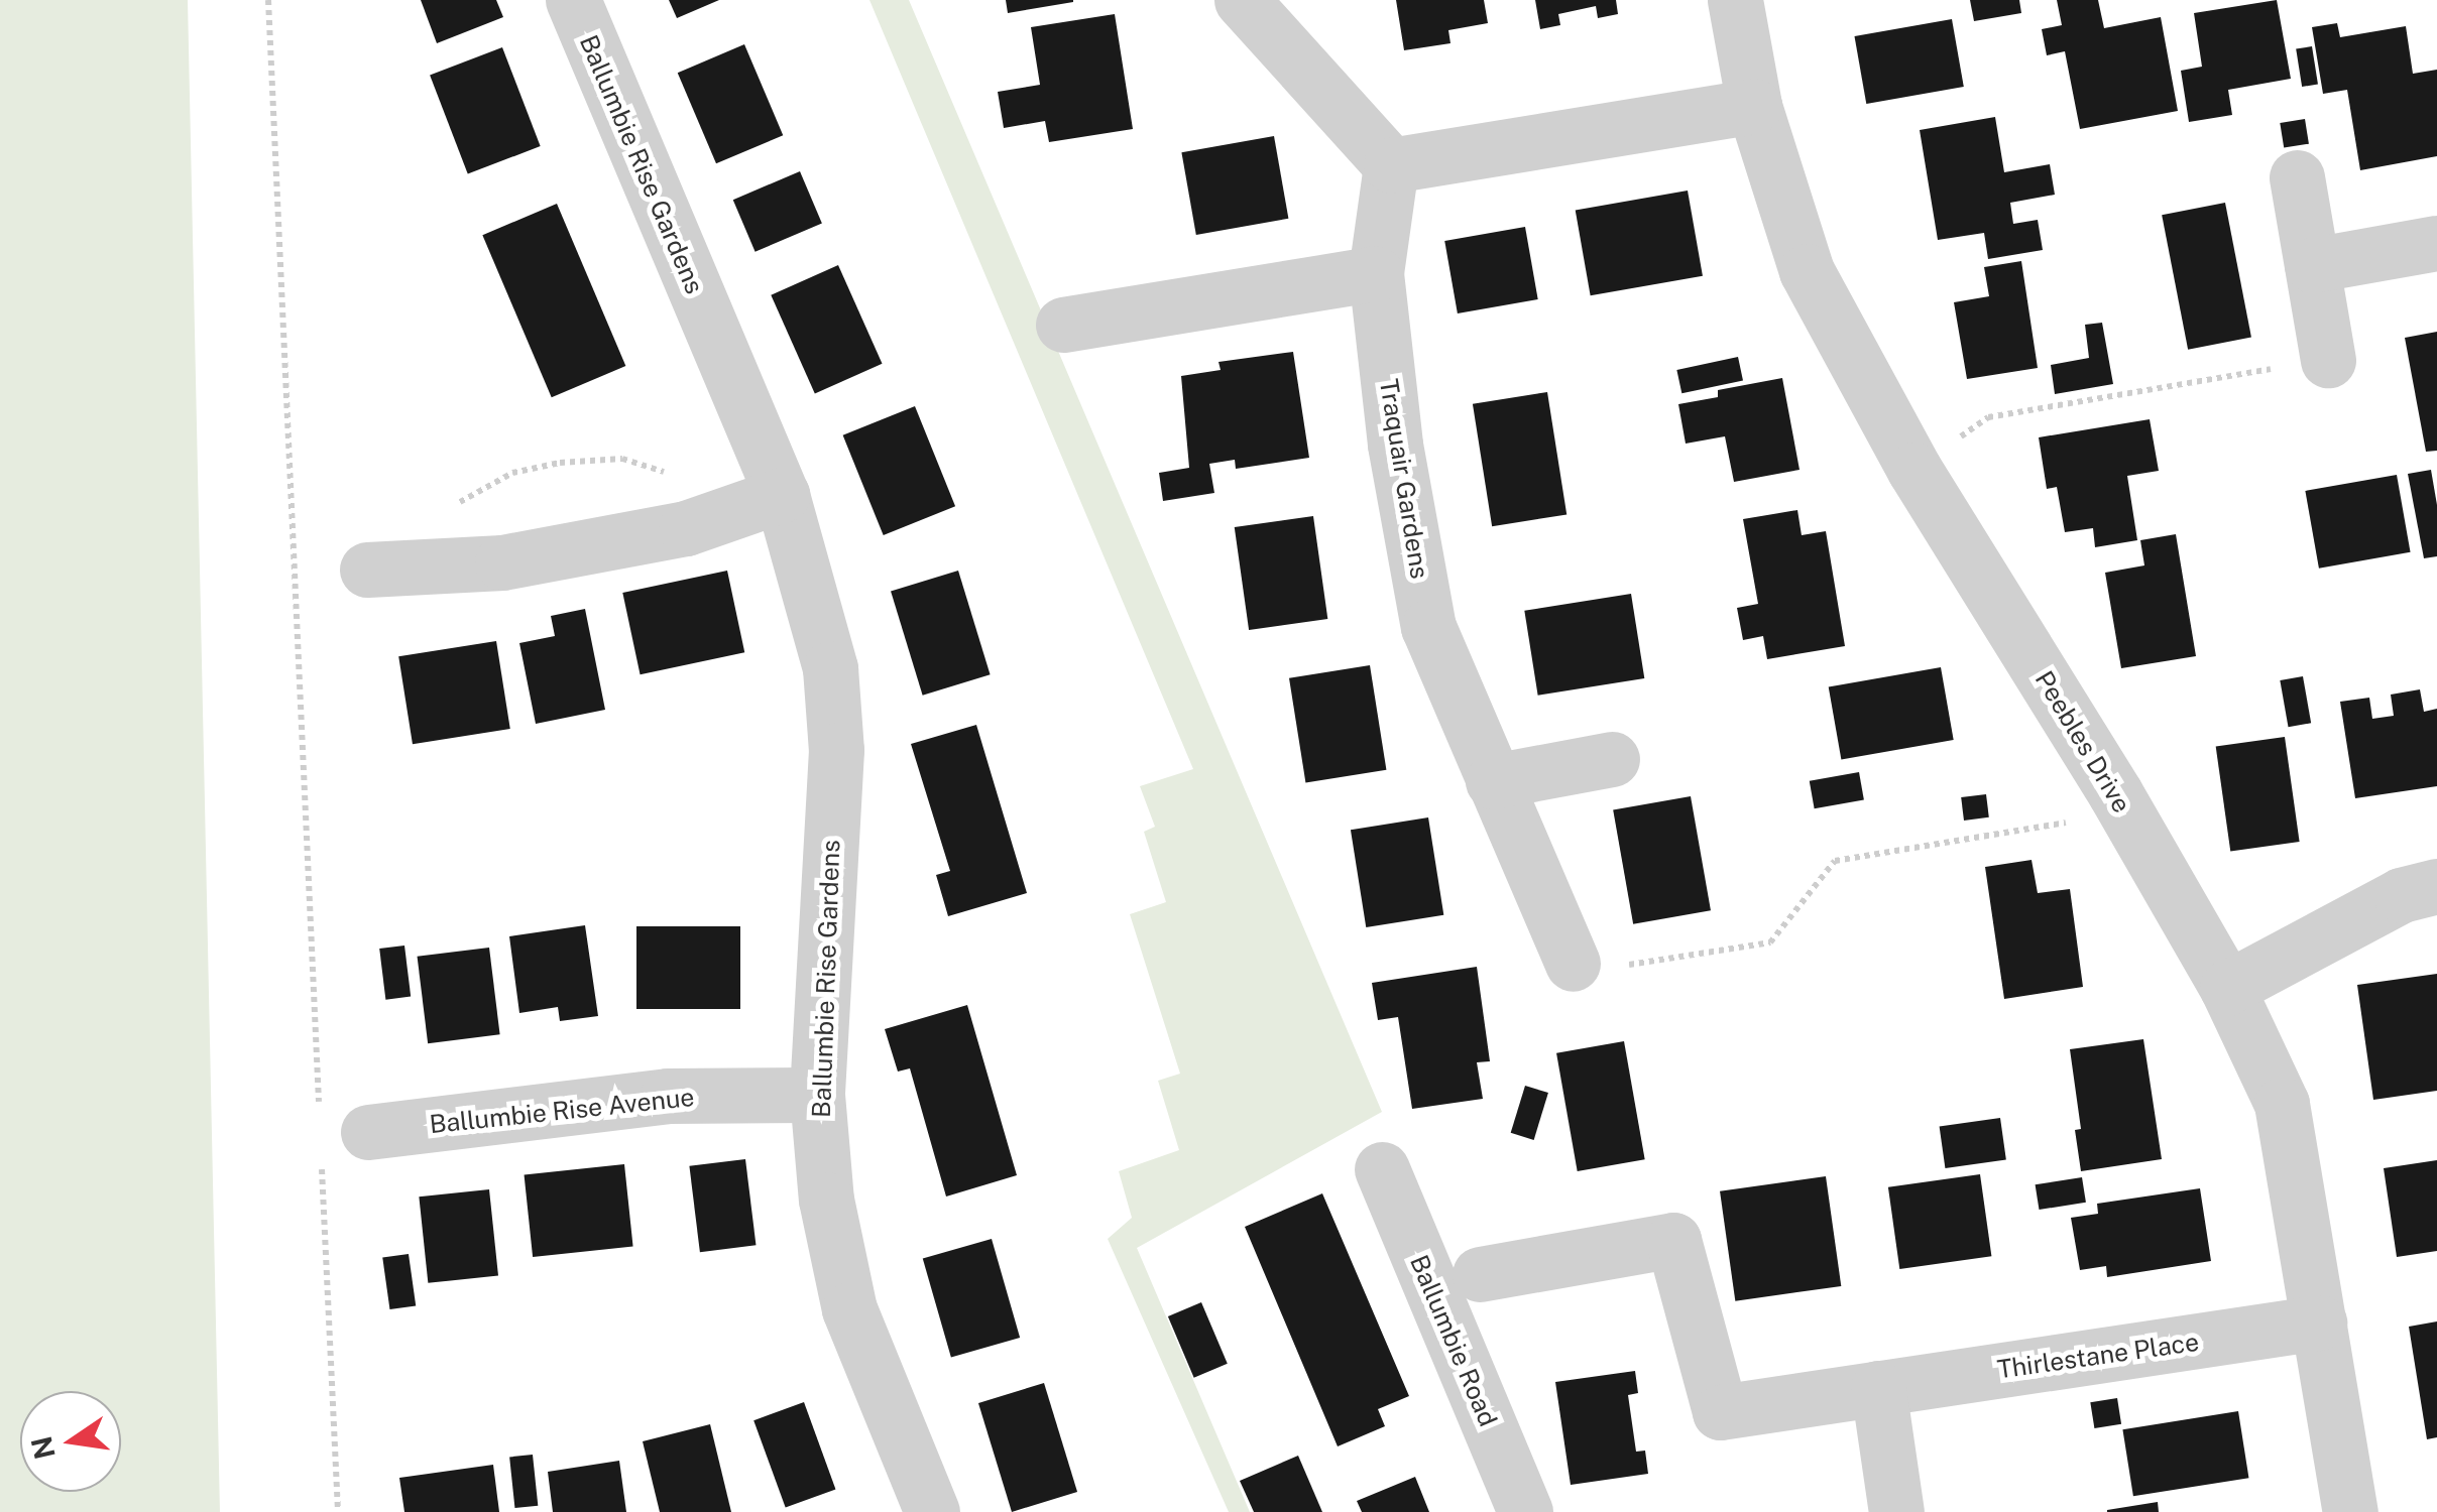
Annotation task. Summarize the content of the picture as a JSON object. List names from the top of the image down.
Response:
{
  "streets": {
    "street": [
      "Ballumbie Rise Gardens",
      "Traquair Gardens",
      "Peebles Drive",
      "Ballumbie Rise Avenue",
      "Ballumbie Road",
      "Thirlestane Place"
    ]
  },
  "crossings": [
    ["Ballumbie Rise Gardens", "Ballumbie Rise Avenue"],
    ["Peebles Drive", "Thirlestane Place"]
  ],
  "north": "left"
}
